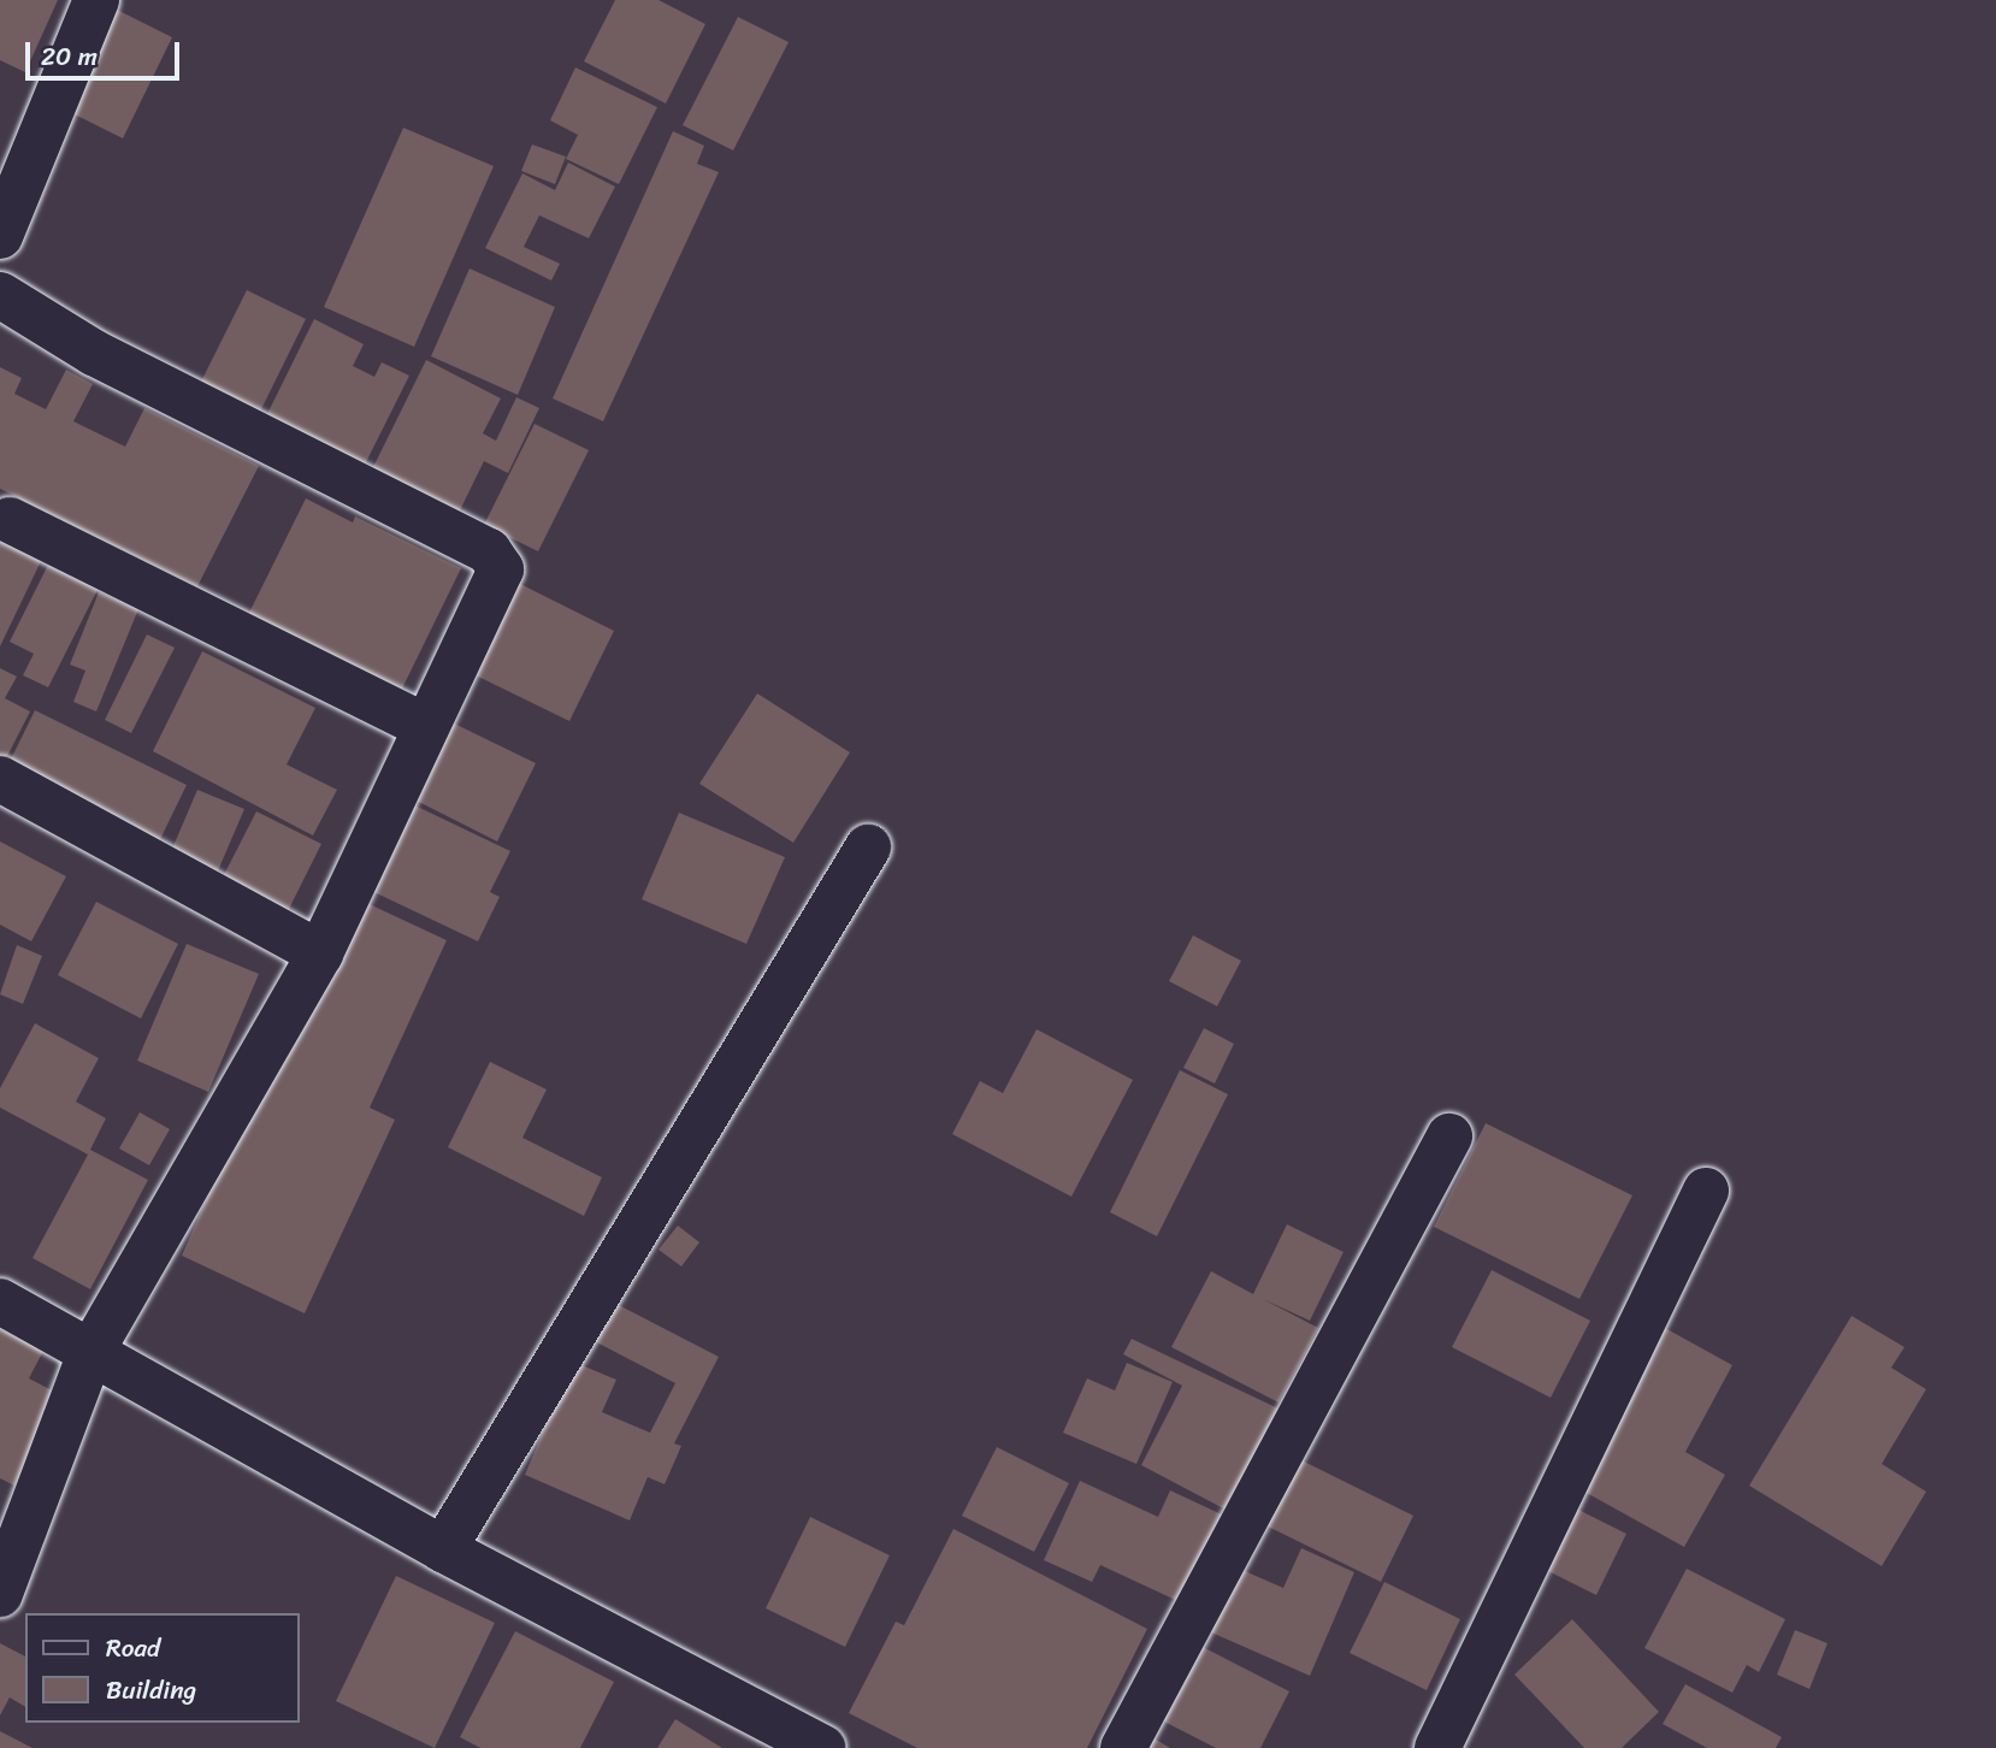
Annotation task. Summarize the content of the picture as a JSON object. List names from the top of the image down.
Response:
{
  "legend": ["Road", "Building"],
  "scale_bar": "20 m"
}
